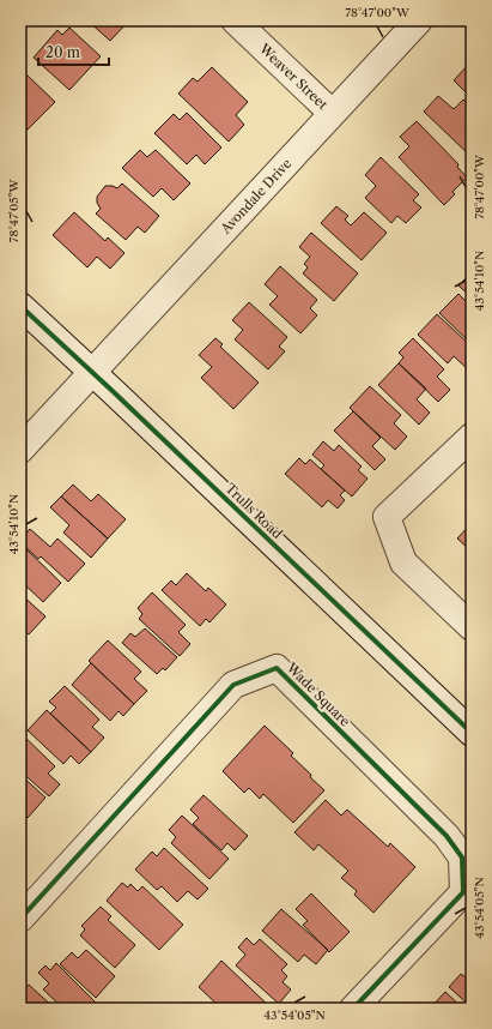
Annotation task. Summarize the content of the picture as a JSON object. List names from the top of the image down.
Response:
{
  "streets": {
    "street": [
      "Weaver Street",
      "Avondale Drive",
      "Trulls Road",
      "Wade Square"
    ]
  },
  "crossings": [
    ["Weaver Street", "Avondale Drive"],
    ["Avondale Drive", "Trulls Road"]
  ],
  "scale_bar": "20 m",
  "coordinates": [
    "78°47'00\"W",
    "78°47'05\"W",
    "43°54'10\"N",
    "43°54'05\"N"
  ]
}
